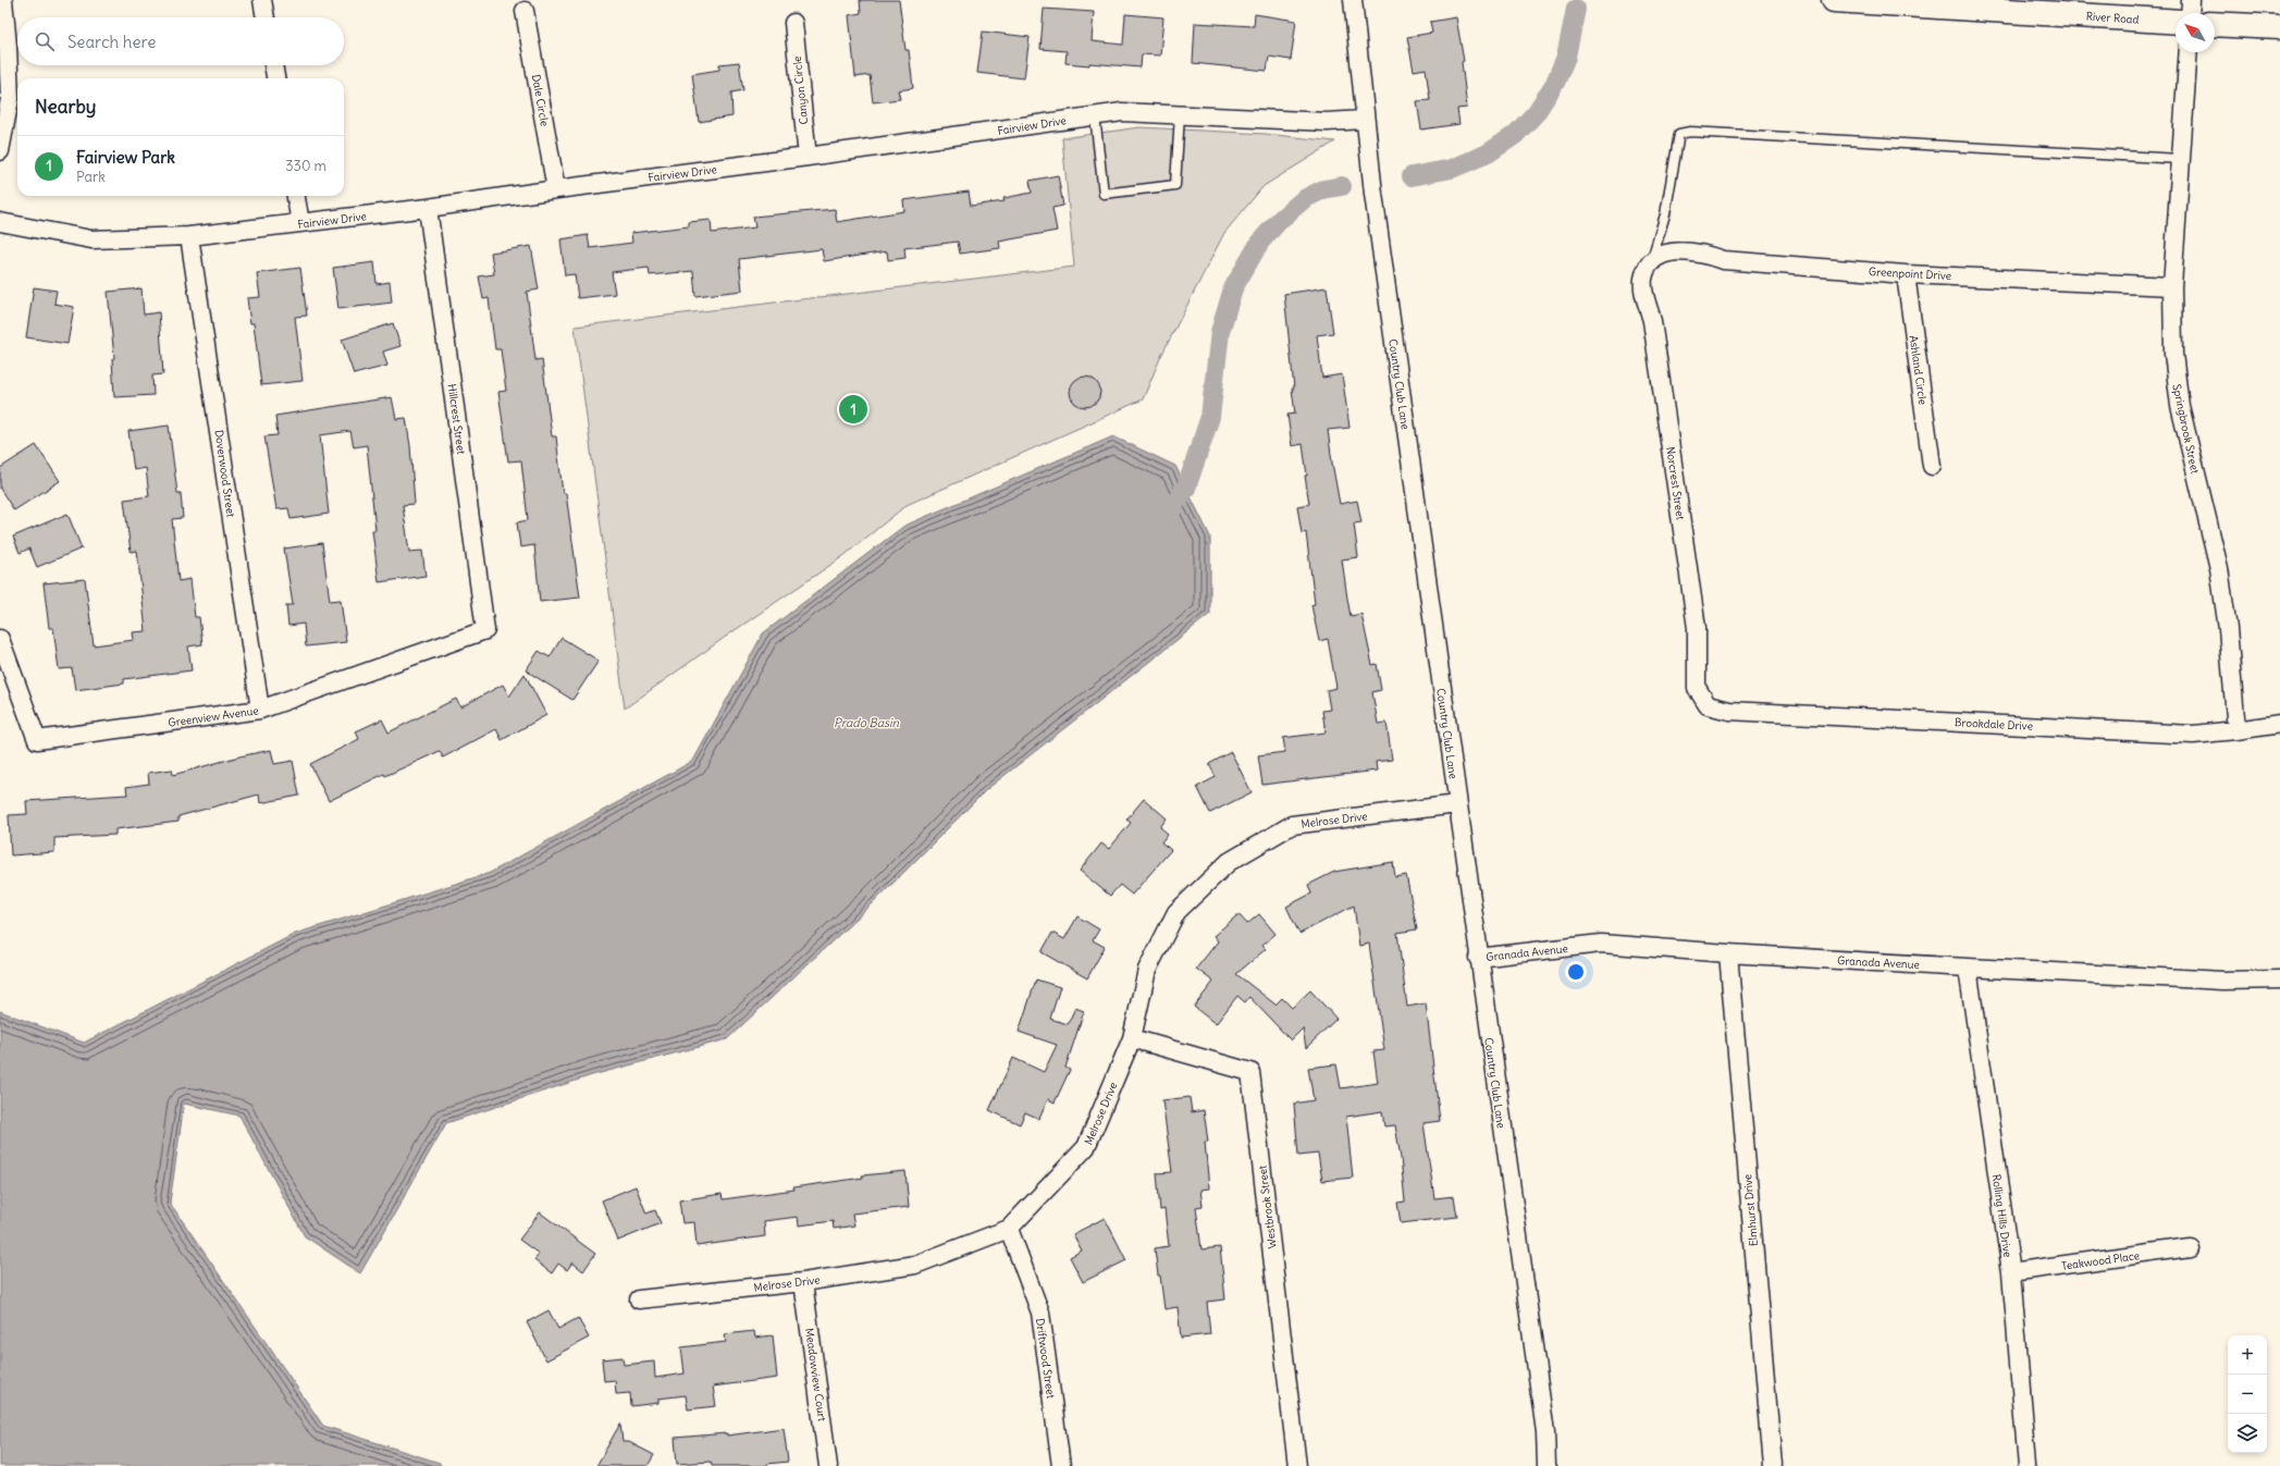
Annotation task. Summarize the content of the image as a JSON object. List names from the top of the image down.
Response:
{
  "streets": {
    "main road": ["River Road"],
    "street": [
      "Canyon Circle",
      "Dale Circle",
      "Fairview Drive",
      "Greenpoint Drive",
      "Ashland Circle",
      "Country Club Lane",
      "Hillcrest Street",
      "Springbrook Street",
      "Doverwood Street",
      "Norcrest Street",
      "Greenview Avenue",
      "Brookdale Drive",
      "Melrose Drive",
      "Granada Avenue",
      "Westbrook Street",
      "Elmhurst Drive",
      "Rolling Hills Drive",
      "Teakwood Place",
      "Driftwood Street",
      "Meadowview Court"
    ]
  },
  "crossings": [
    ["Canyon Circle", "Fairview Drive"],
    ["Dale Circle", "Fairview Drive"],
    ["Fairview Drive", "Country Club Lane"],
    ["Fairview Drive", "Hillcrest Street"],
    ["Fairview Drive", "Doverwood Street"],
    ["Greenpoint Drive", "Ashland Circle"],
    ["Greenpoint Drive", "Springbrook Street"],
    ["Greenpoint Drive", "Norcrest Street"],
    ["Country Club Lane", "Melrose Drive"],
    ["Country Club Lane", "Granada Avenue"],
    ["Hillcrest Street", "Greenview Avenue"],
    ["Springbrook Street", "Brookdale Drive"],
    ["Doverwood Street", "Greenview Avenue"],
    ["Norcrest Street", "Brookdale Drive"],
    ["Melrose Drive", "Westbrook Street"],
    ["Melrose Drive", "Driftwood Street"],
    ["Melrose Drive", "Meadowview Court"],
    ["Granada Avenue", "Elmhurst Drive"],
    ["Granada Avenue", "Rolling Hills Drive"],
    ["Rolling Hills Drive", "Teakwood Place"]
  ],
  "water": ["Prado Basin"],
  "north": "top left",
  "page": {
    "search": "Search here",
    "heading": "Nearby",
    "list": [
      {
        "mark": "1",
        "name": "Fairview Park",
        "note": "Park",
        "value": "330 m"
      }
    ],
    "pins": "1",
    "map_buttons": ["+", "−"]
  }
}
